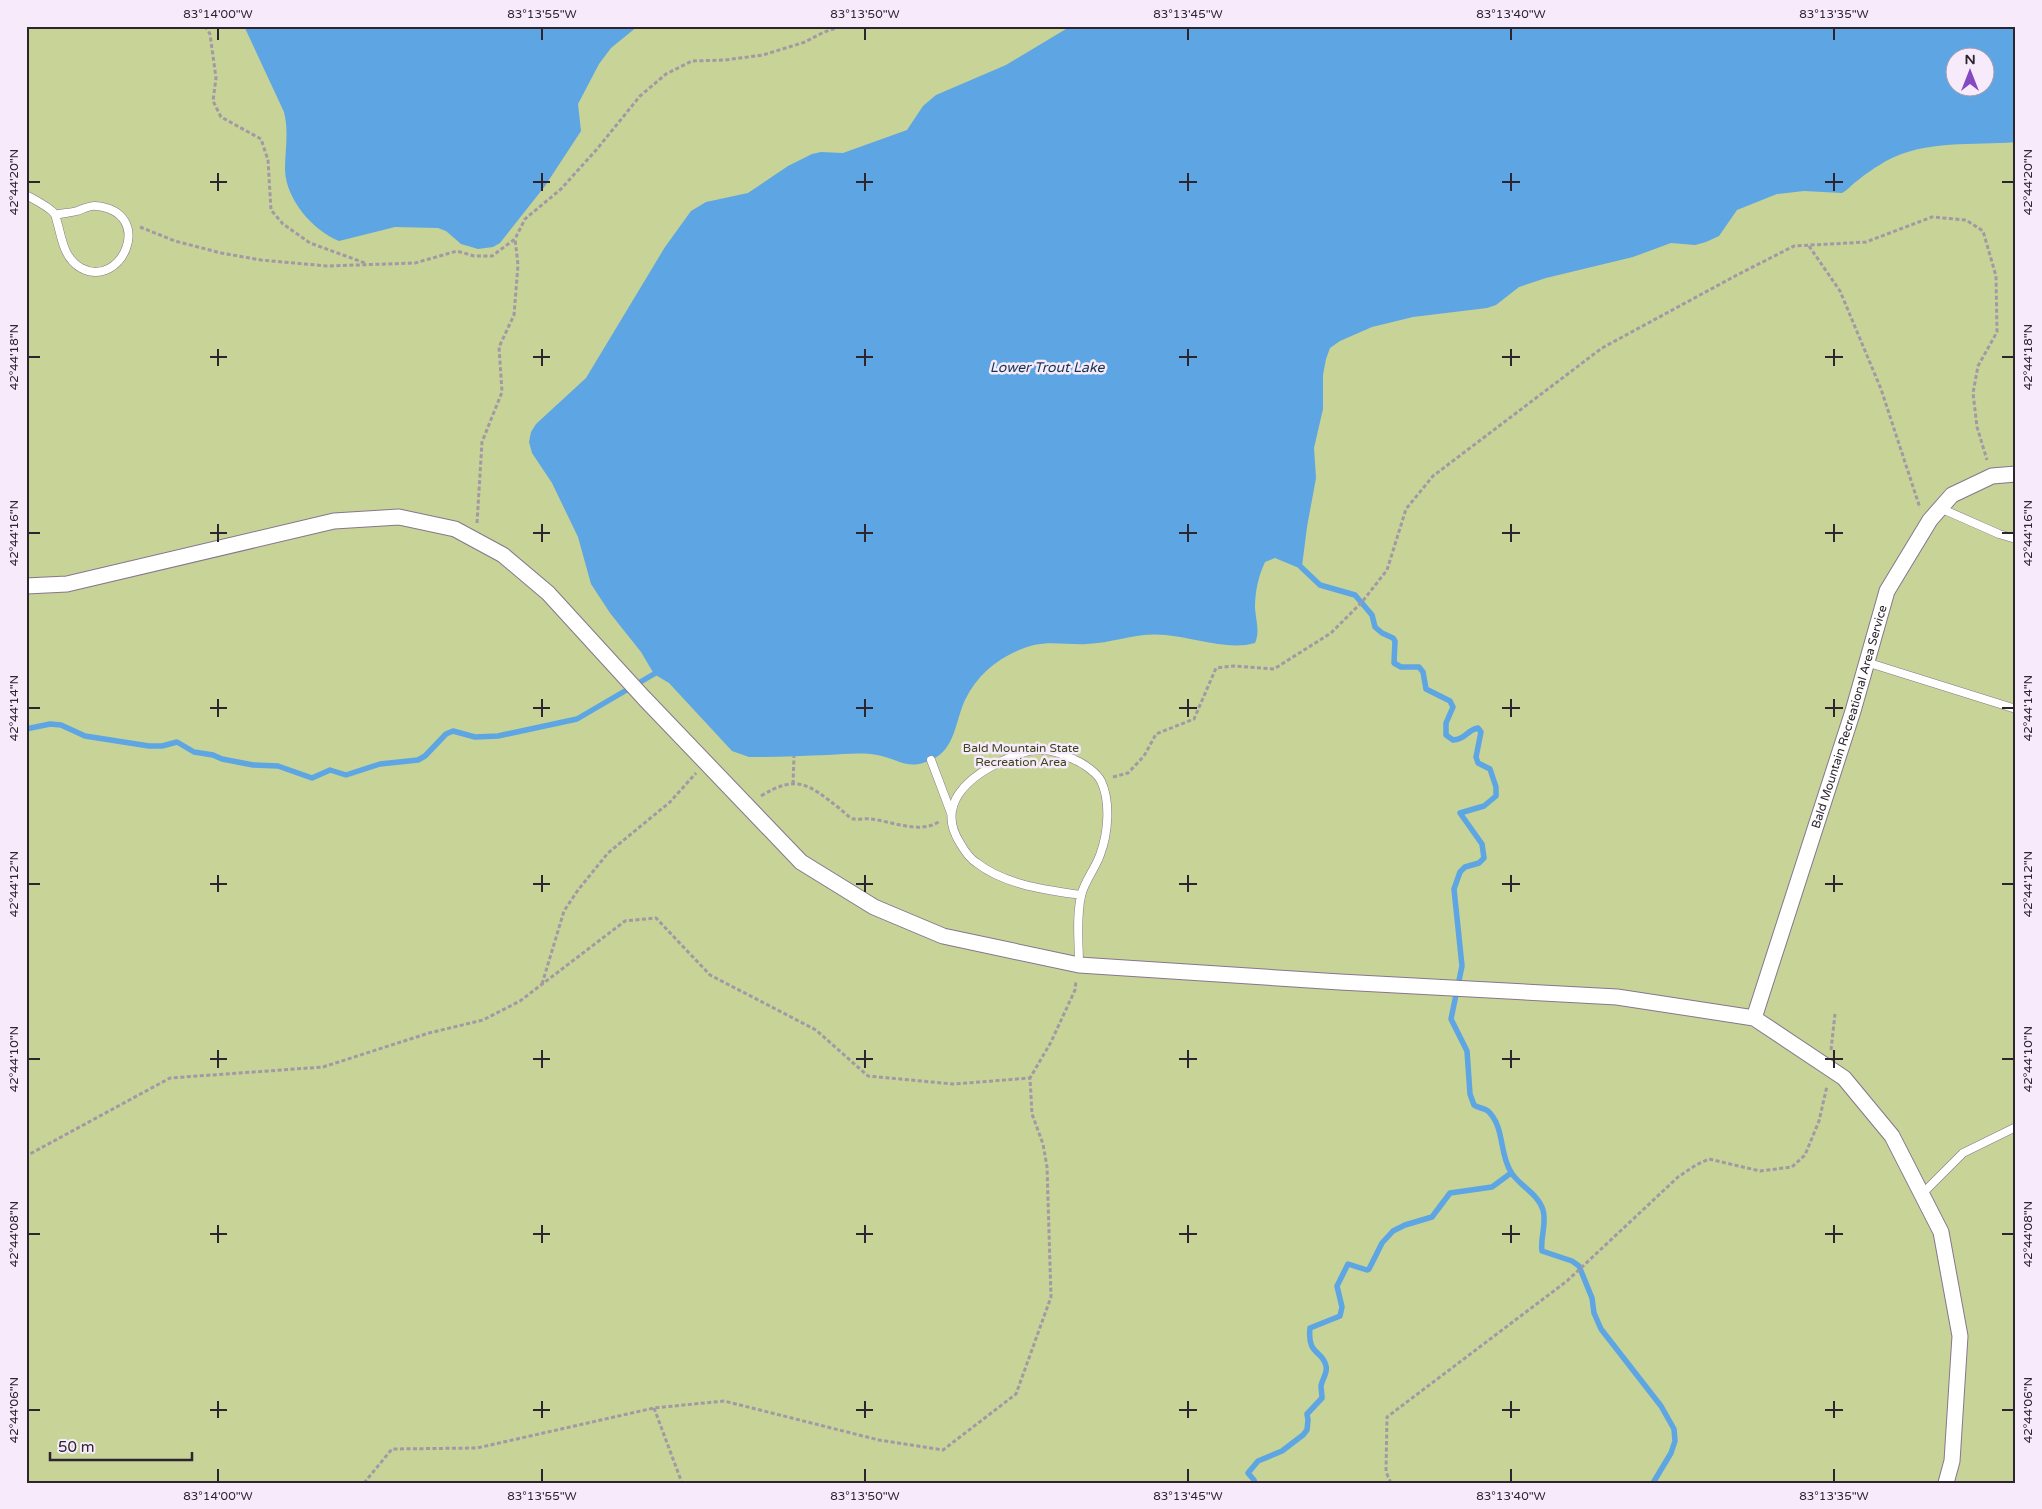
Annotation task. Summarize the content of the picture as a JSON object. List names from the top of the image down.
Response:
{
  "streets": {
    "street": ["Bald Mountain Recreational Area Service"]
  },
  "water": ["Lower Trout Lake"],
  "parks": ["Bald Mountain State Recreation Area"],
  "scale_bar": "50 m",
  "north": "top",
  "coordinates": [
    "83°14'00\"W",
    "83°13'55\"W",
    "83°13'50\"W",
    "83°13'45\"W",
    "83°13'40\"W",
    "83°13'35\"W",
    "42°44'20\"N",
    "42°44'18\"N",
    "42°44'16\"N",
    "42°44'14\"N",
    "42°44'12\"N",
    "42°44'10\"N",
    "42°44'08\"N",
    "42°44'06\"N"
  ]
}
